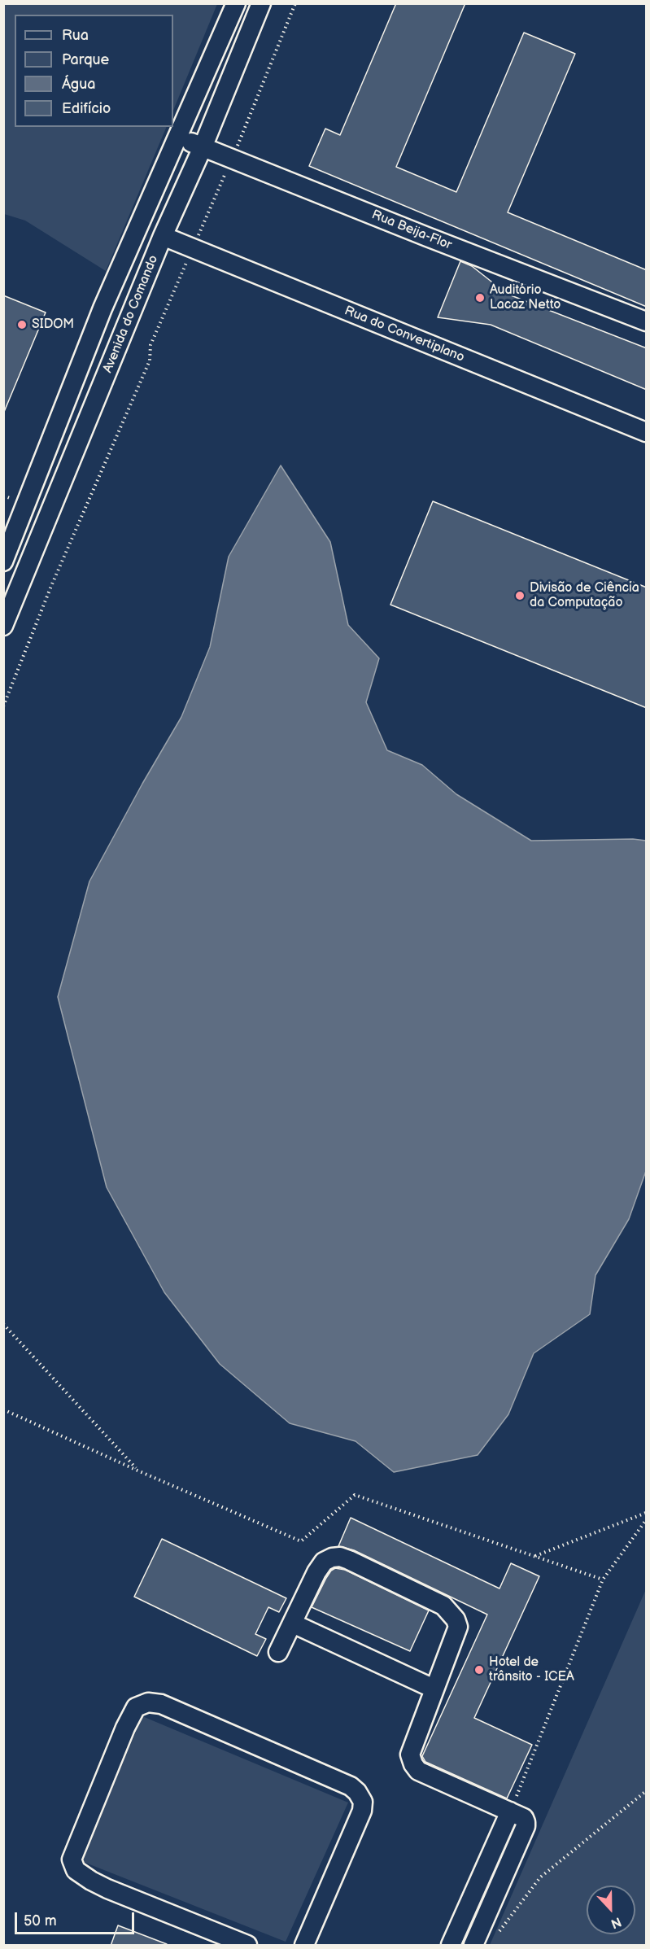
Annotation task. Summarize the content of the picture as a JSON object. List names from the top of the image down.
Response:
{
  "streets": {
    "lane": ["Rua Beija-Flor", "Avenida do Comando", "Rua do Convertiplano"]
  },
  "crossings": [
    ["Rua Beija-Flor", "Avenida do Comando"],
    ["Avenida do Comando", "Rua do Convertiplano"]
  ],
  "places": [
    "Auditório Lacaz Netto",
    "SIDOM",
    "Divisão de Ciência da Computação",
    "Hotel de trânsito - ICEA"
  ],
  "legend": [
    "Rua",
    "Parque",
    "Água",
    "Edifício"
  ],
  "scale_bar": "50 m",
  "north": "bottom"
}
